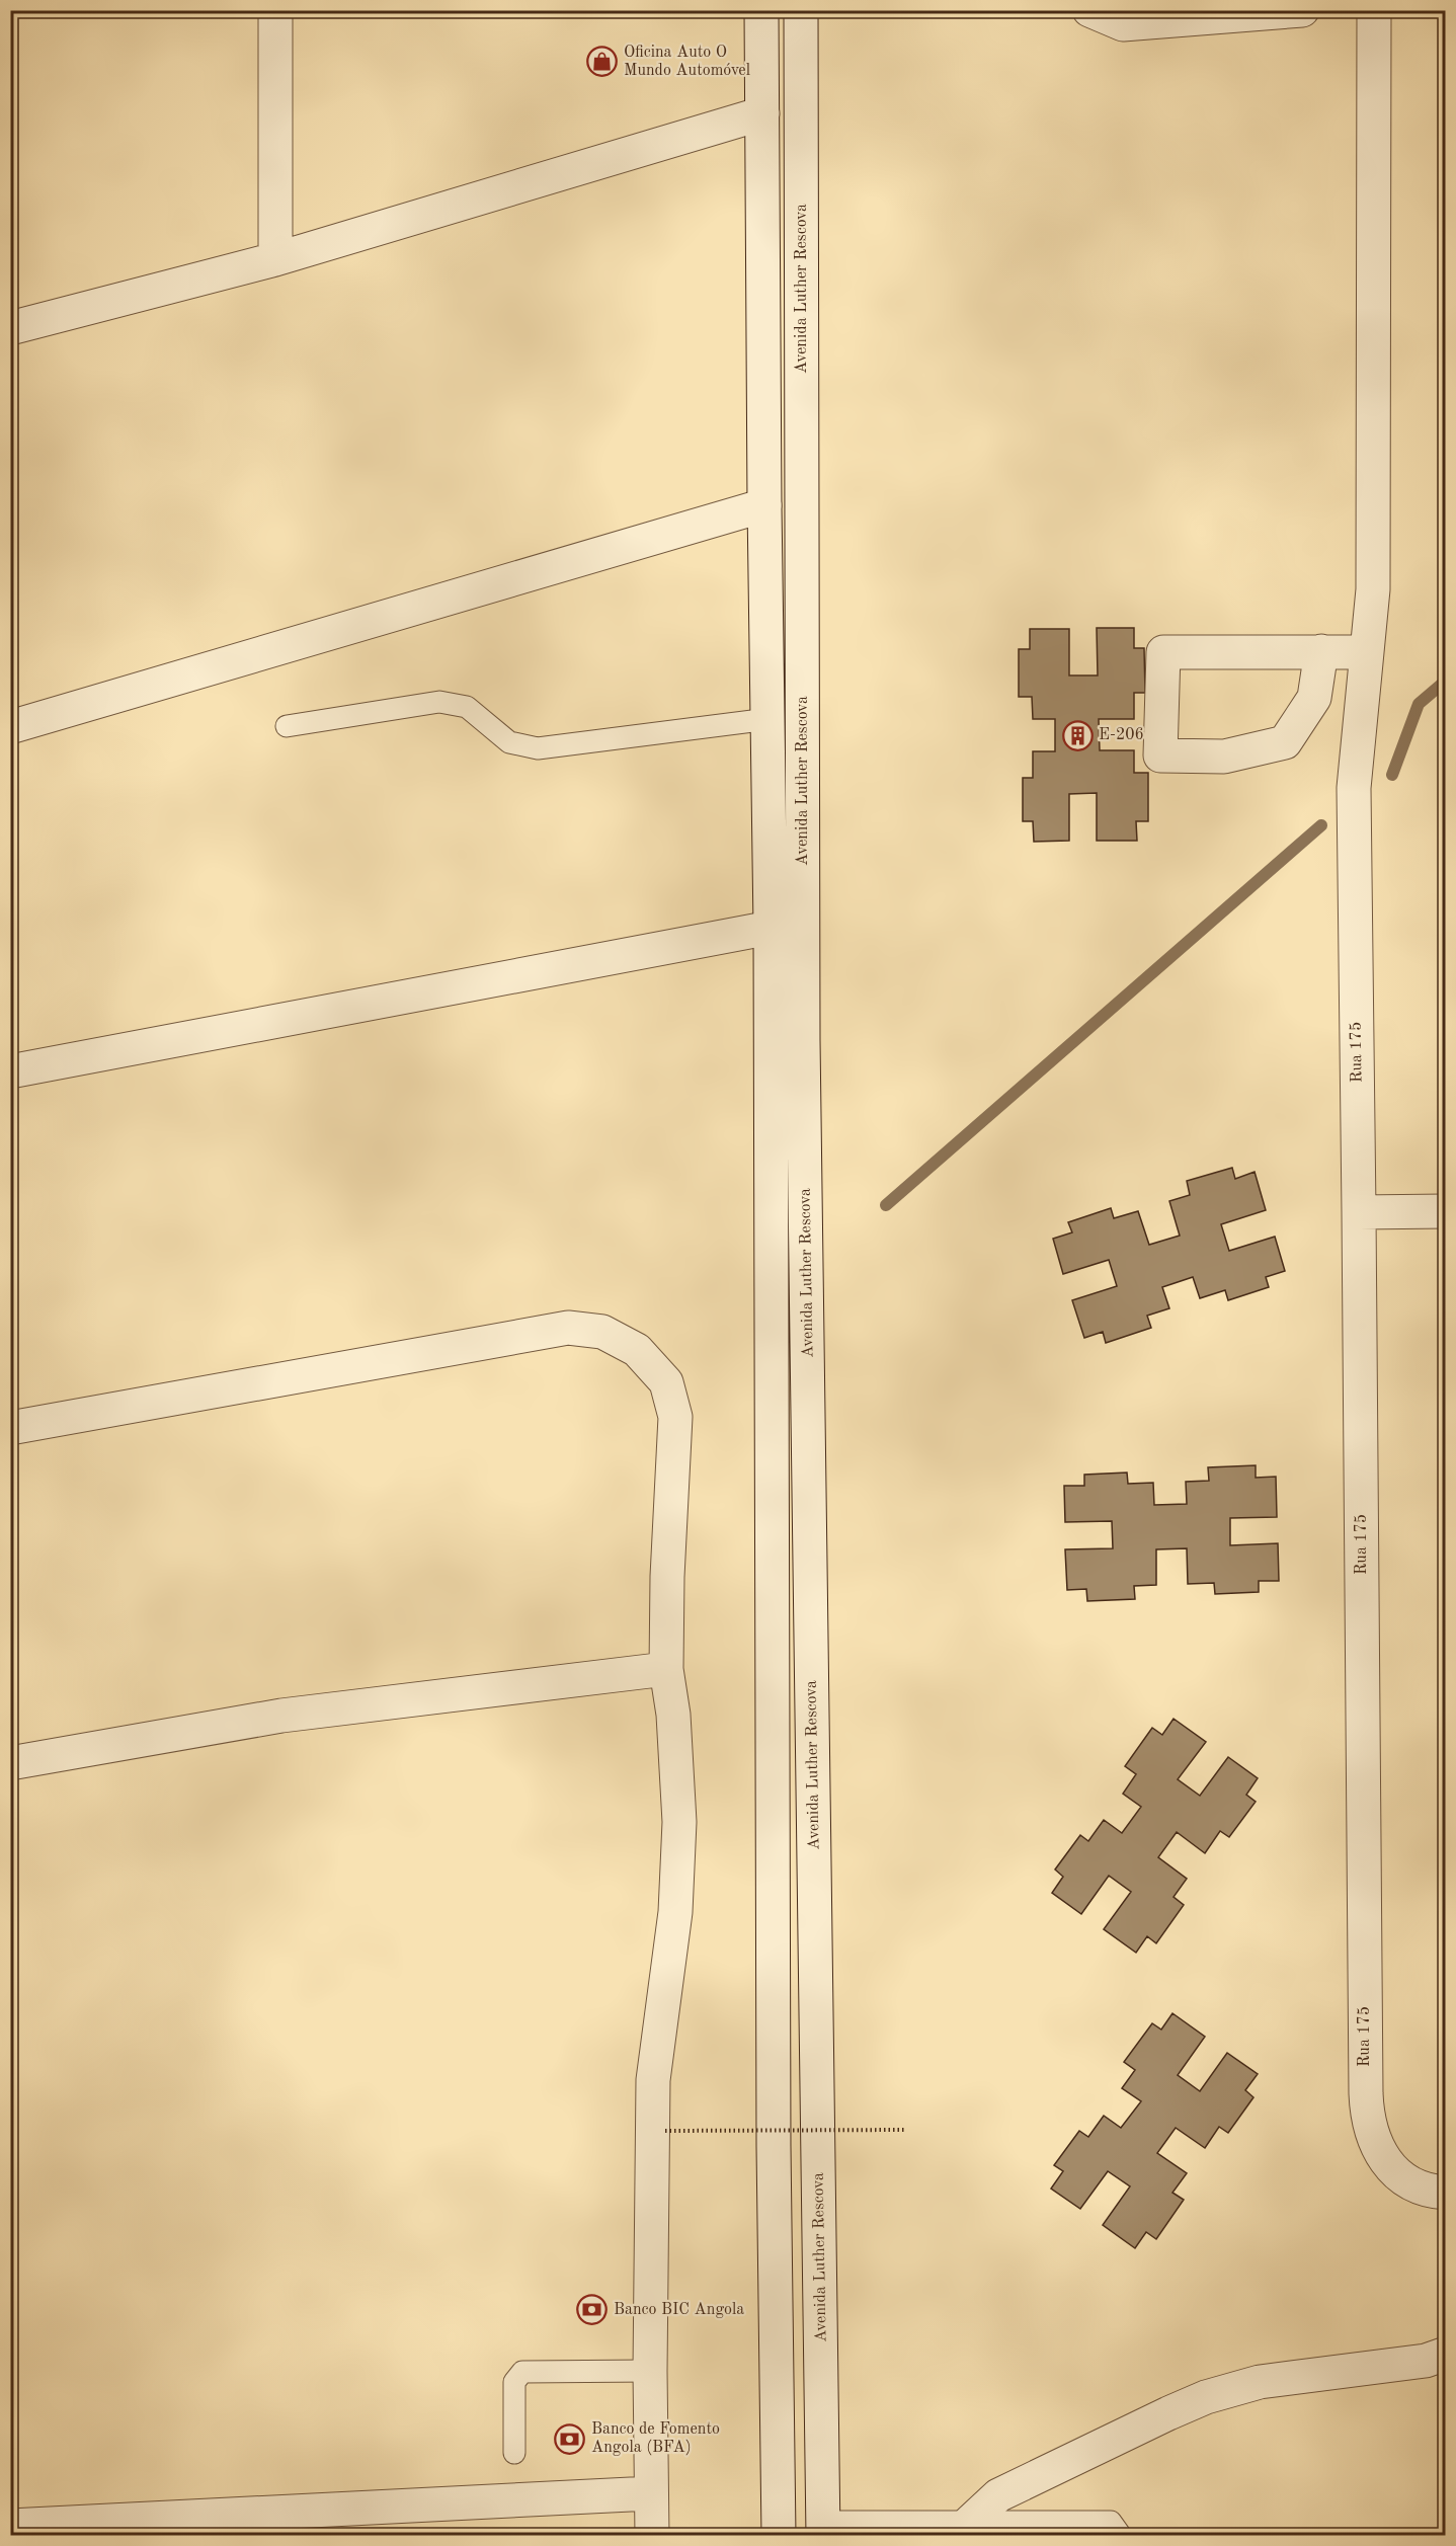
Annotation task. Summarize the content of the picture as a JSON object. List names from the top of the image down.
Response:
{
  "streets": {
    "street": ["Avenida Luther Rescova", "Rua 175"]
  },
  "places": {
    "shop": ["Oficina Auto O Mundo Automóvel"],
    "building": ["E-206"],
    "bank": ["Banco BIC Angola", "Banco de Fomento Angola (BFA)"]
  }
}
